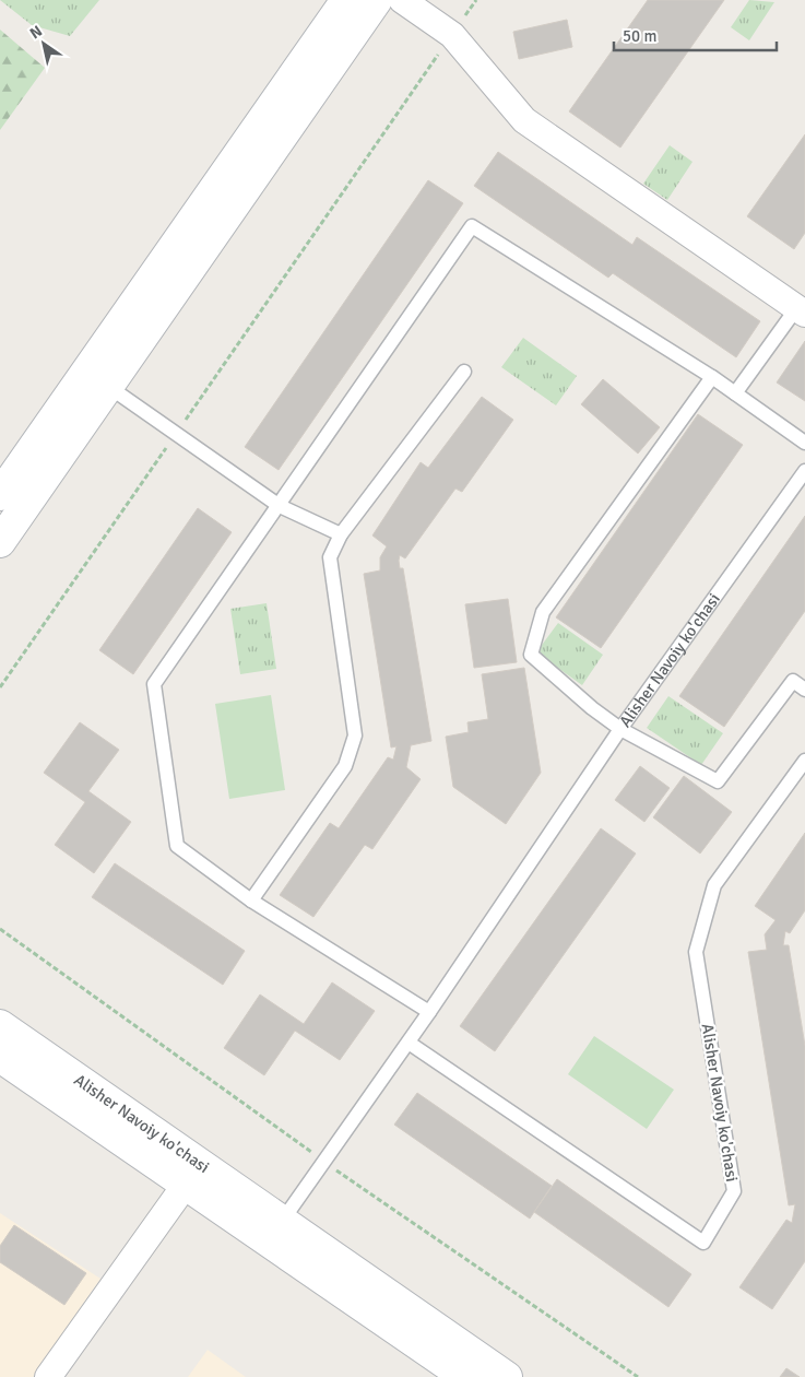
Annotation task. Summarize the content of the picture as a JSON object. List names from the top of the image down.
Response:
{
  "streets": {
    "main road": ["Alisher Navoiy ko'chasi"]
  },
  "scale_bar": "50 m",
  "north": "top left"
}
